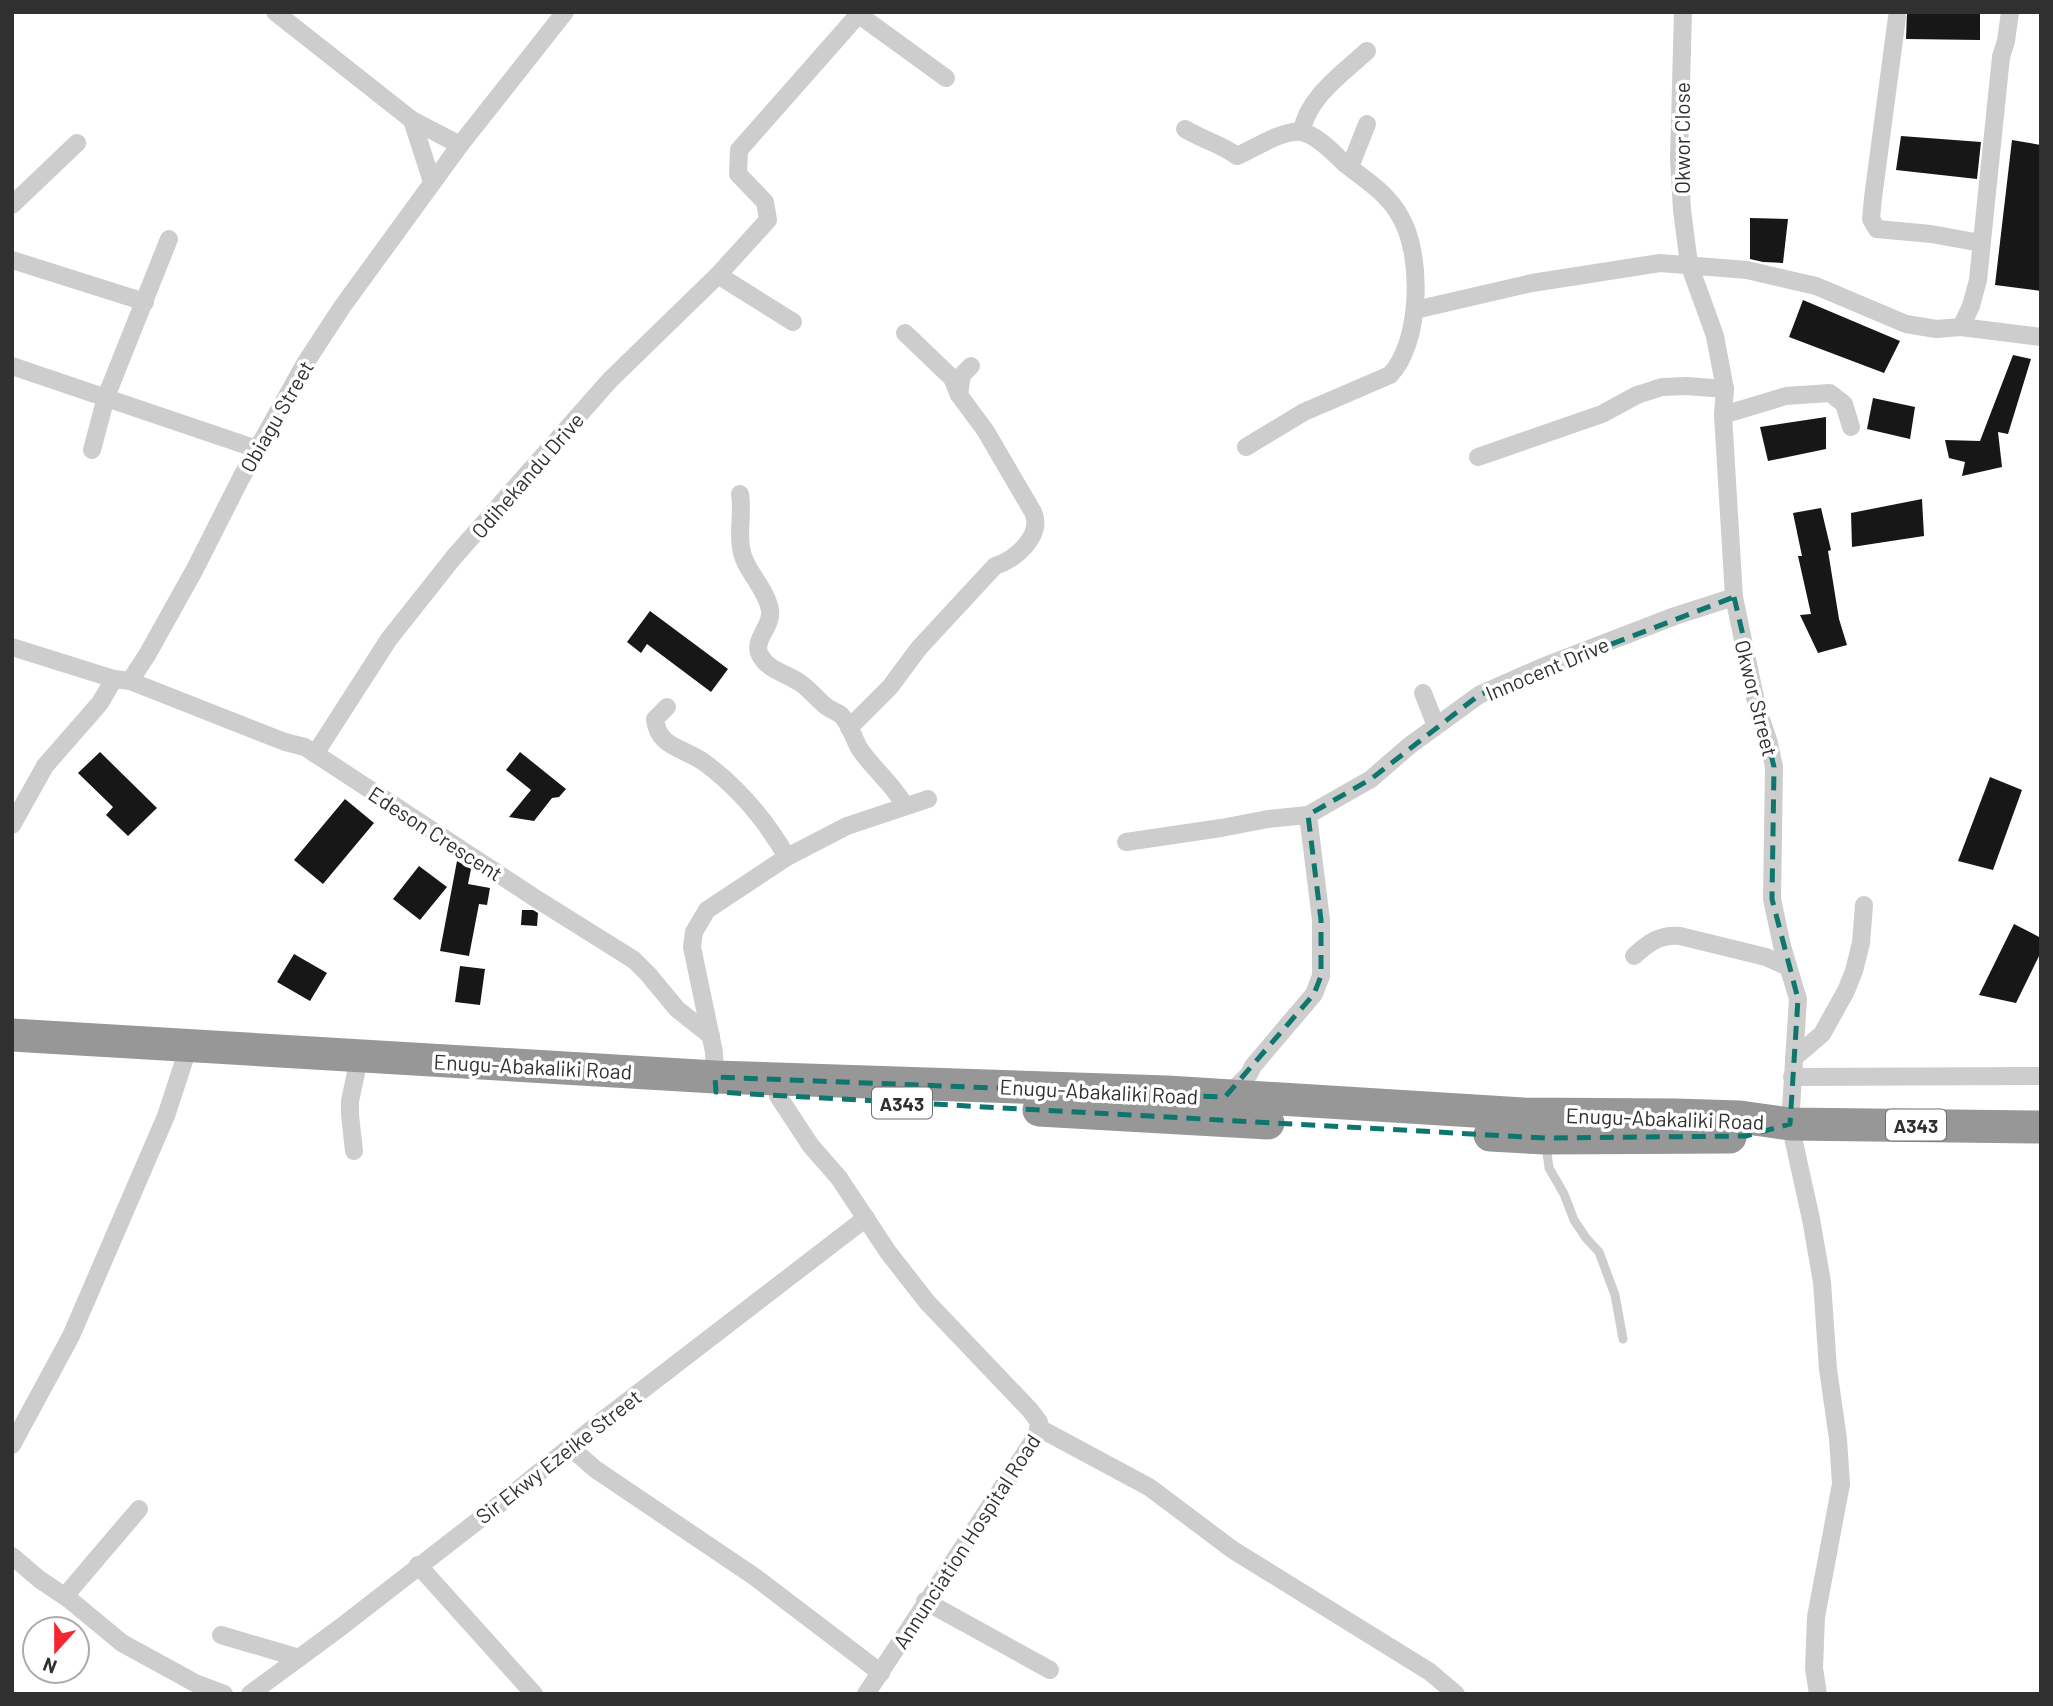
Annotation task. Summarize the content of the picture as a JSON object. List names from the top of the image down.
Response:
{
  "streets": {
    "highway": ["Enugu-Abakaliki Road", "A343"],
    "street": [
      "Okwor Close",
      "Obiagu Street",
      "Odihekandu Drive",
      "Innocent Drive",
      "Okwor Street",
      "Edeson Crescent",
      "Sir Ekwy Ezeike Street",
      "Annunciation Hospital Road"
    ]
  },
  "crossings": [
    ["Okwor Close", "Okwor Street"],
    ["Obiagu Street", "Edeson Crescent"],
    ["Odihekandu Drive", "Edeson Crescent"],
    ["Innocent Drive", "Okwor Street"],
    ["Okwor Street", "Enugu-Abakaliki Road"],
    ["Okwor Street", "A343"],
    ["Enugu-Abakaliki Road", "A343"],
    ["Enugu-Abakaliki Road", "Annunciation Hospital Road"],
    ["Sir Ekwy Ezeike Street", "Annunciation Hospital Road"]
  ],
  "north": "bottom"
}
